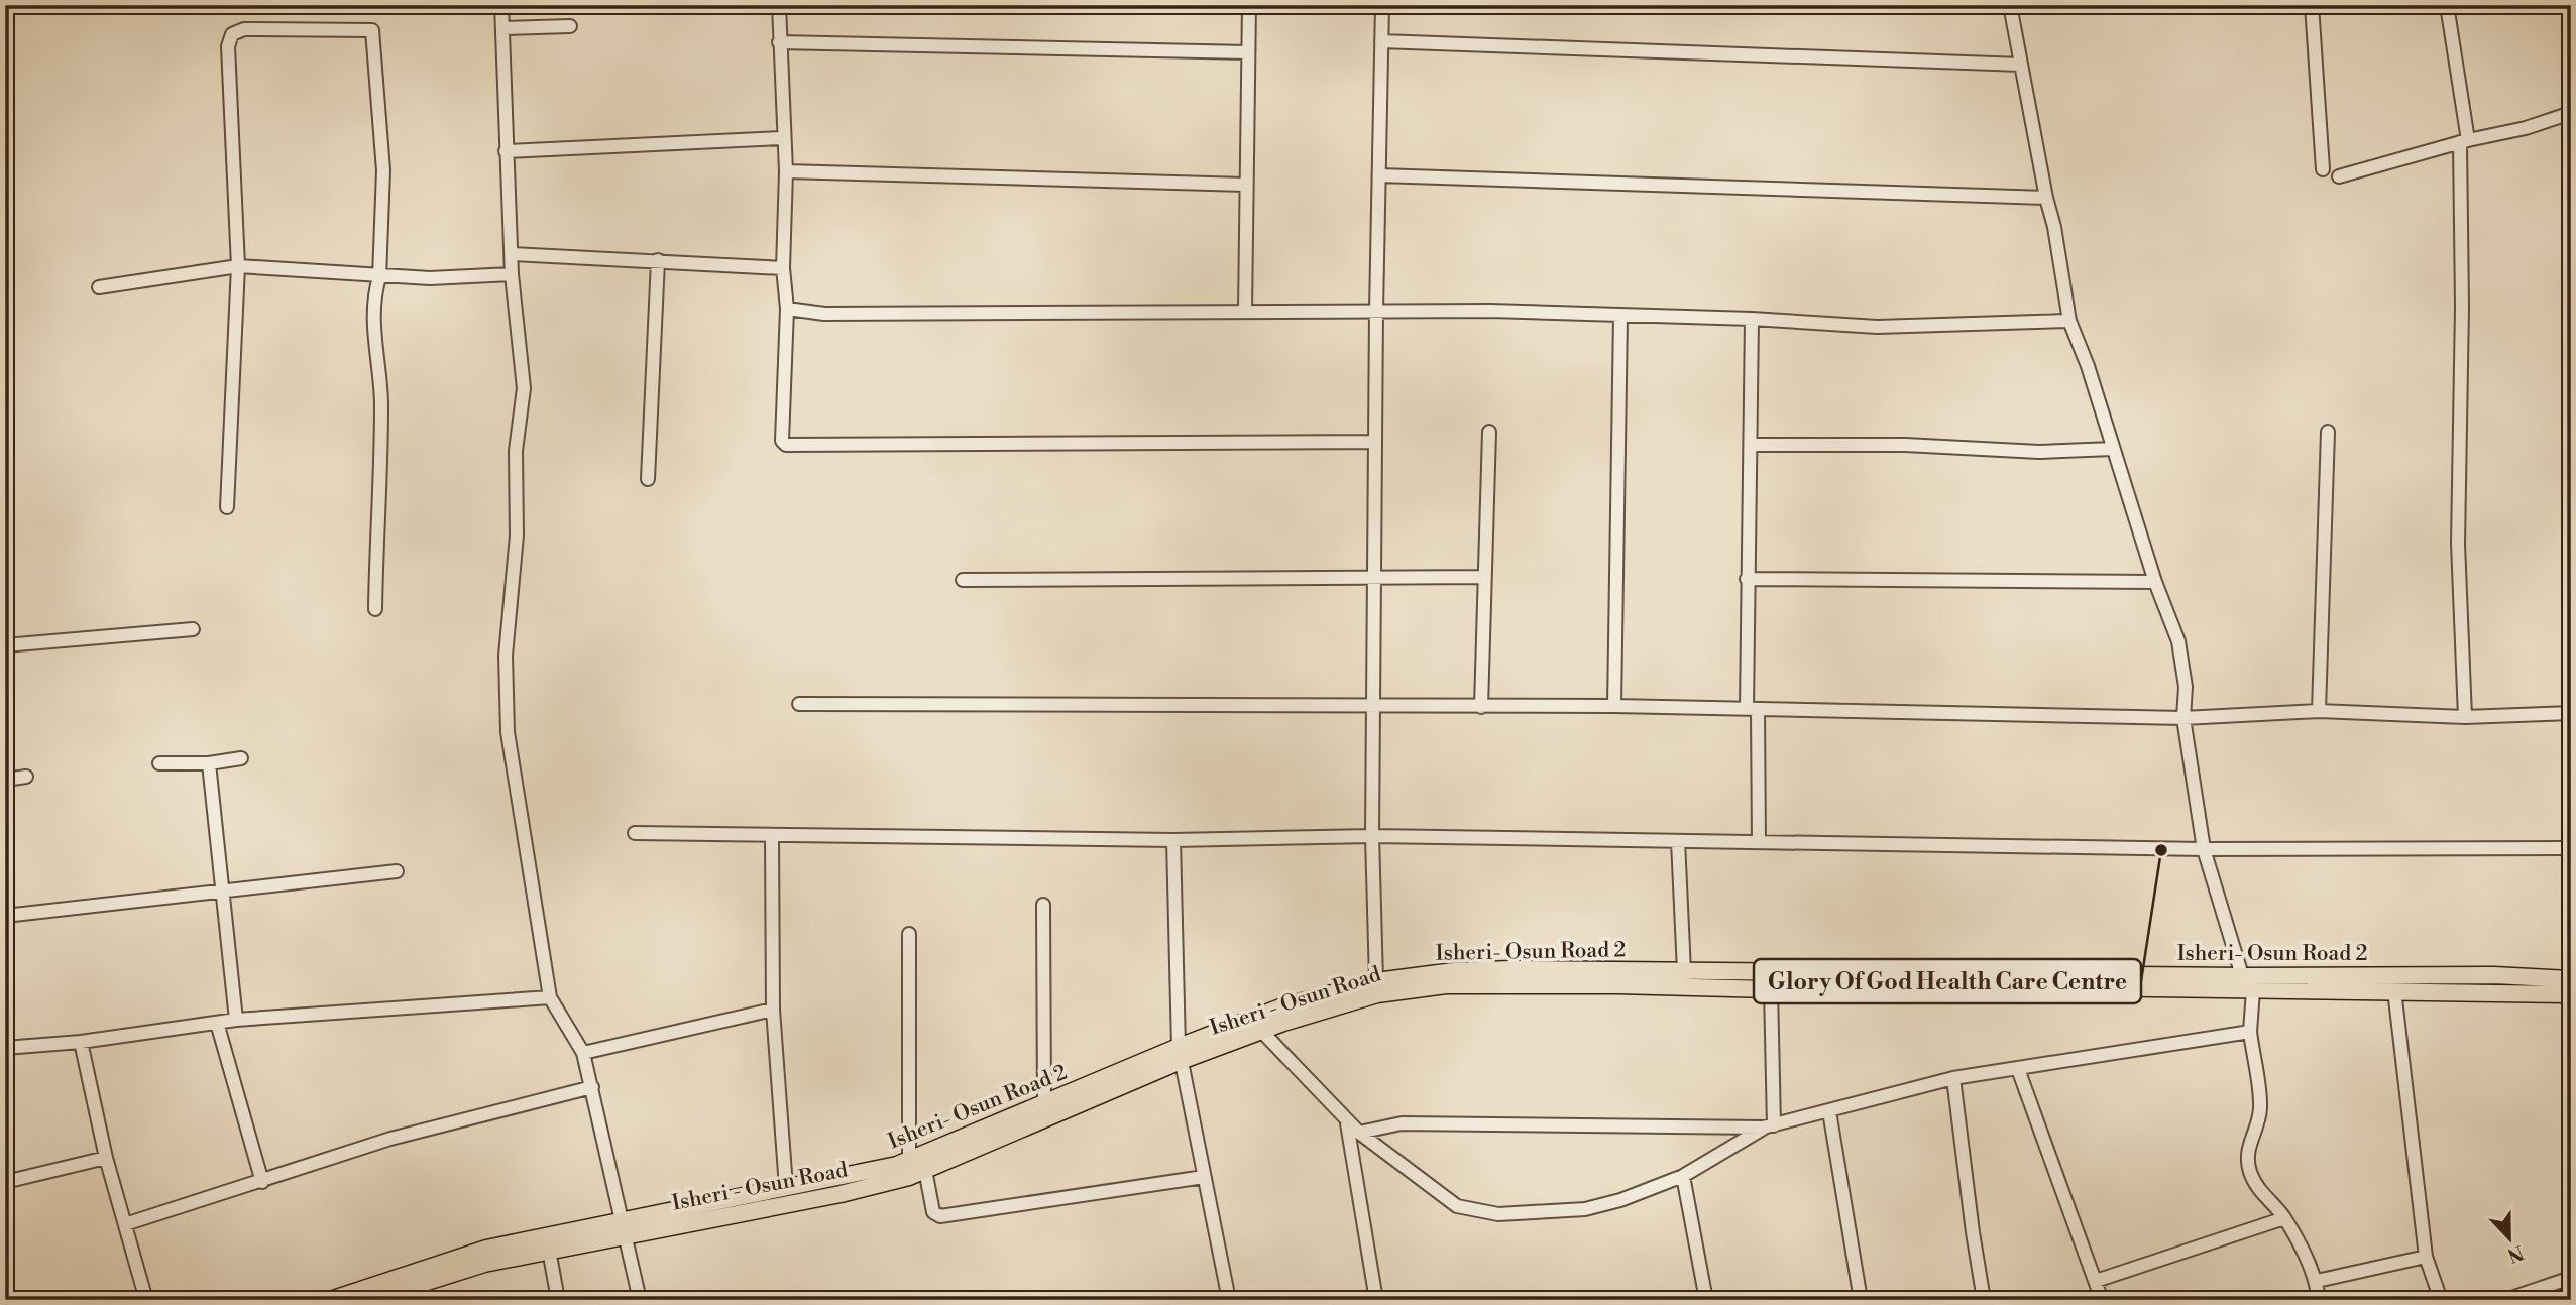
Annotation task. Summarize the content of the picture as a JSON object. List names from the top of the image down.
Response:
{
  "streets": {
    "main road": ["Isheri- Osun Road 2", "Isheri - Osun Road"]
  },
  "crossings": [
    ["Isheri- Osun Road 2", "Isheri - Osun Road"]
  ],
  "places": ["Glory Of God Health Care Centre"],
  "north": "bottom"
}
